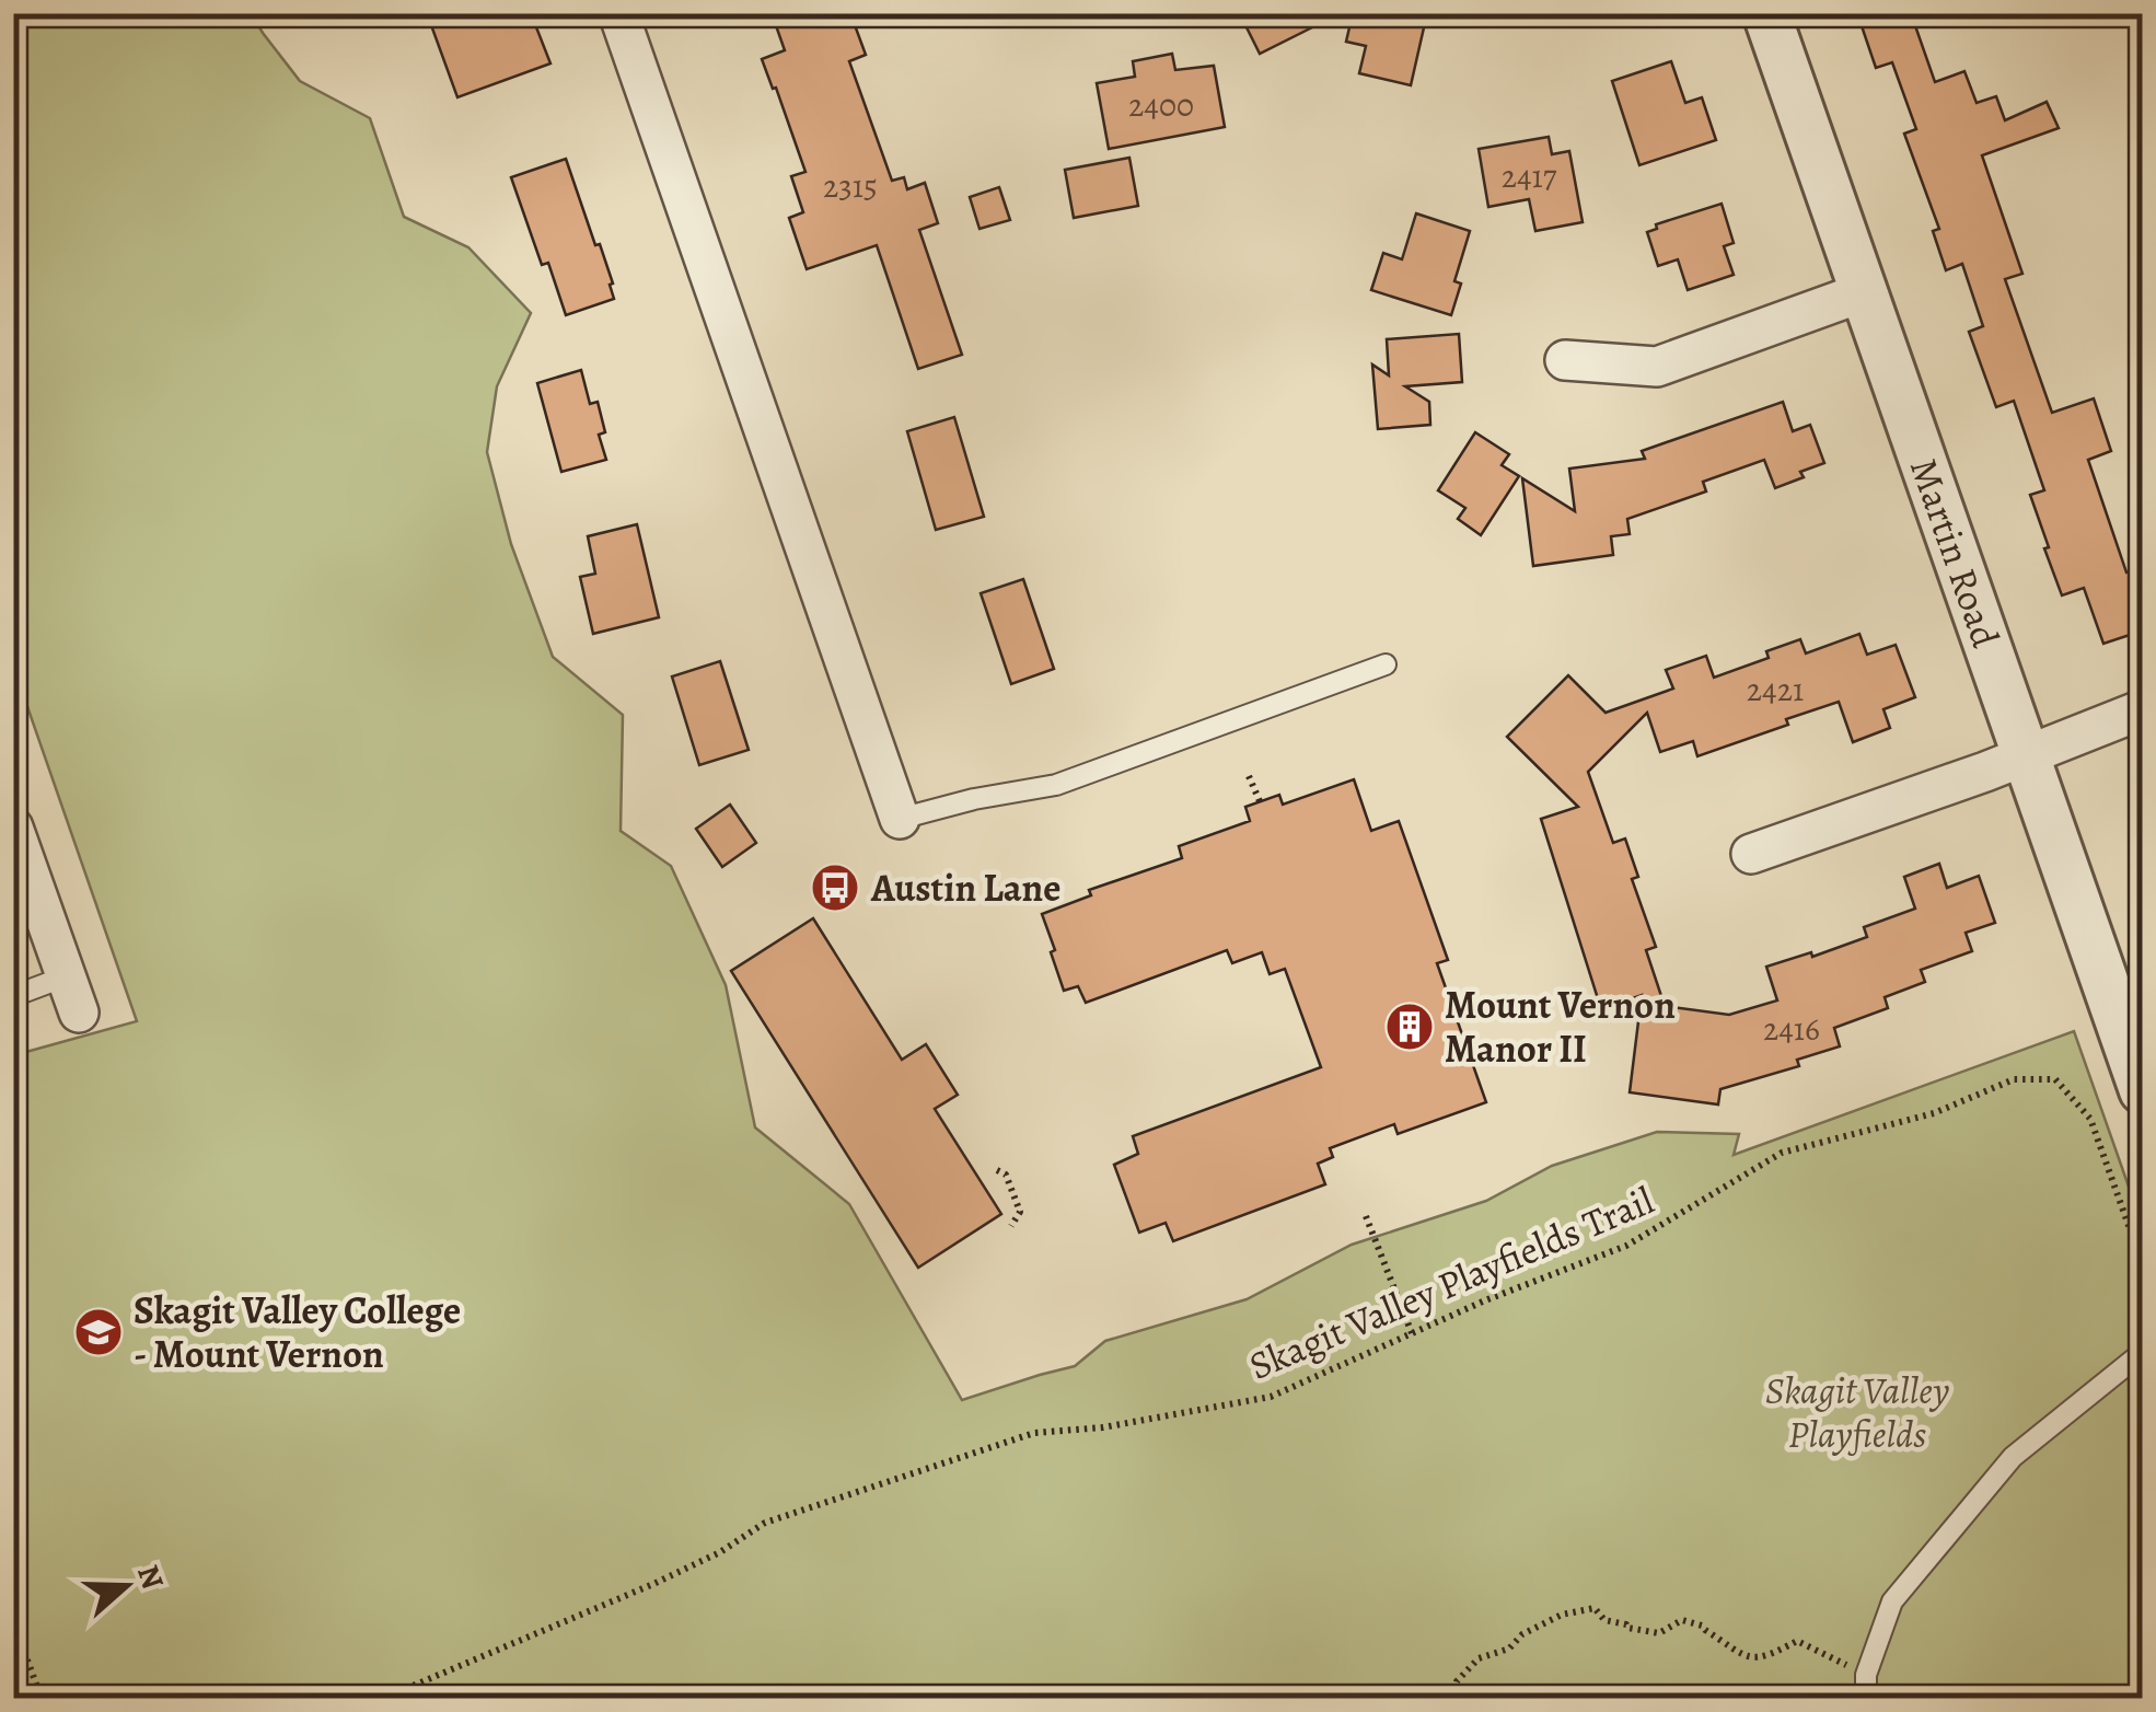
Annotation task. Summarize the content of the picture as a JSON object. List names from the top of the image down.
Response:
{
  "streets": {
    "street": ["Martin Road"],
    "path": ["Skagit Valley Playfields Trail"]
  },
  "parks": ["Skagit Valley Playfields"],
  "places": {
    "bus stop": ["Austin Lane"],
    "building": ["Mount Vernon Manor II"],
    "school or university": ["Skagit Valley College - Mount Vernon"]
  },
  "house_numbers": [
    "2400",
    "2417",
    "2315",
    "2421",
    "2416"
  ],
  "north": "right"
}
